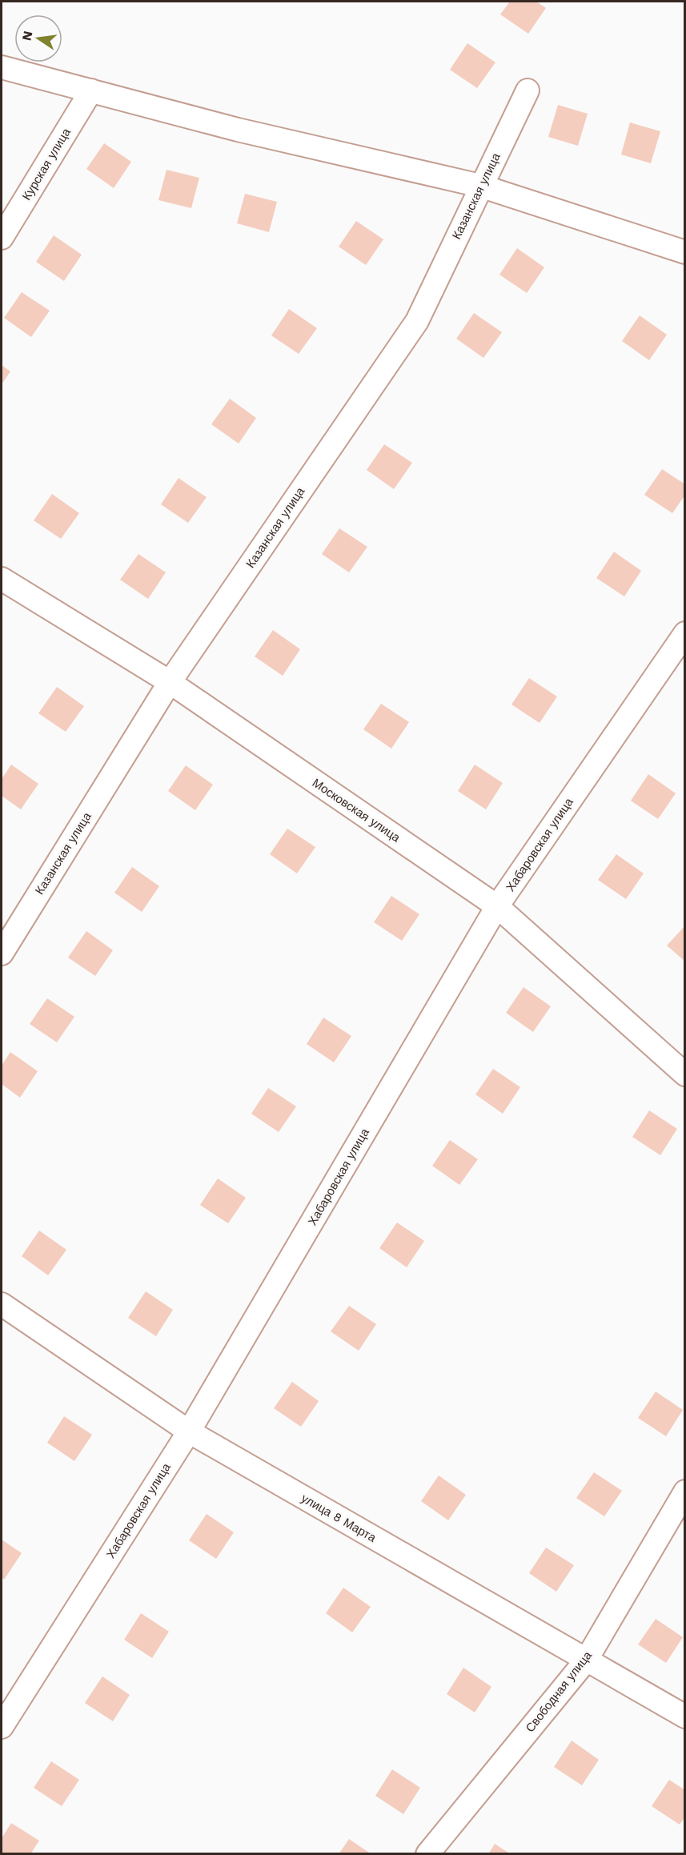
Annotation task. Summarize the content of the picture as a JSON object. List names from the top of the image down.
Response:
{
  "streets": {
    "street": [
      "Курская улица",
      "Казанская улица",
      "Московская улица",
      "Хабаровская улица",
      "улица 8 Марта",
      "Свободная улица"
    ]
  },
  "crossings": [
    ["Казанская улица", "Московская улица"],
    ["Московская улица", "Хабаровская улица"],
    ["Хабаровская улица", "улица 8 Марта"],
    ["улица 8 Марта", "Свободная улица"]
  ],
  "north": "left"
}
